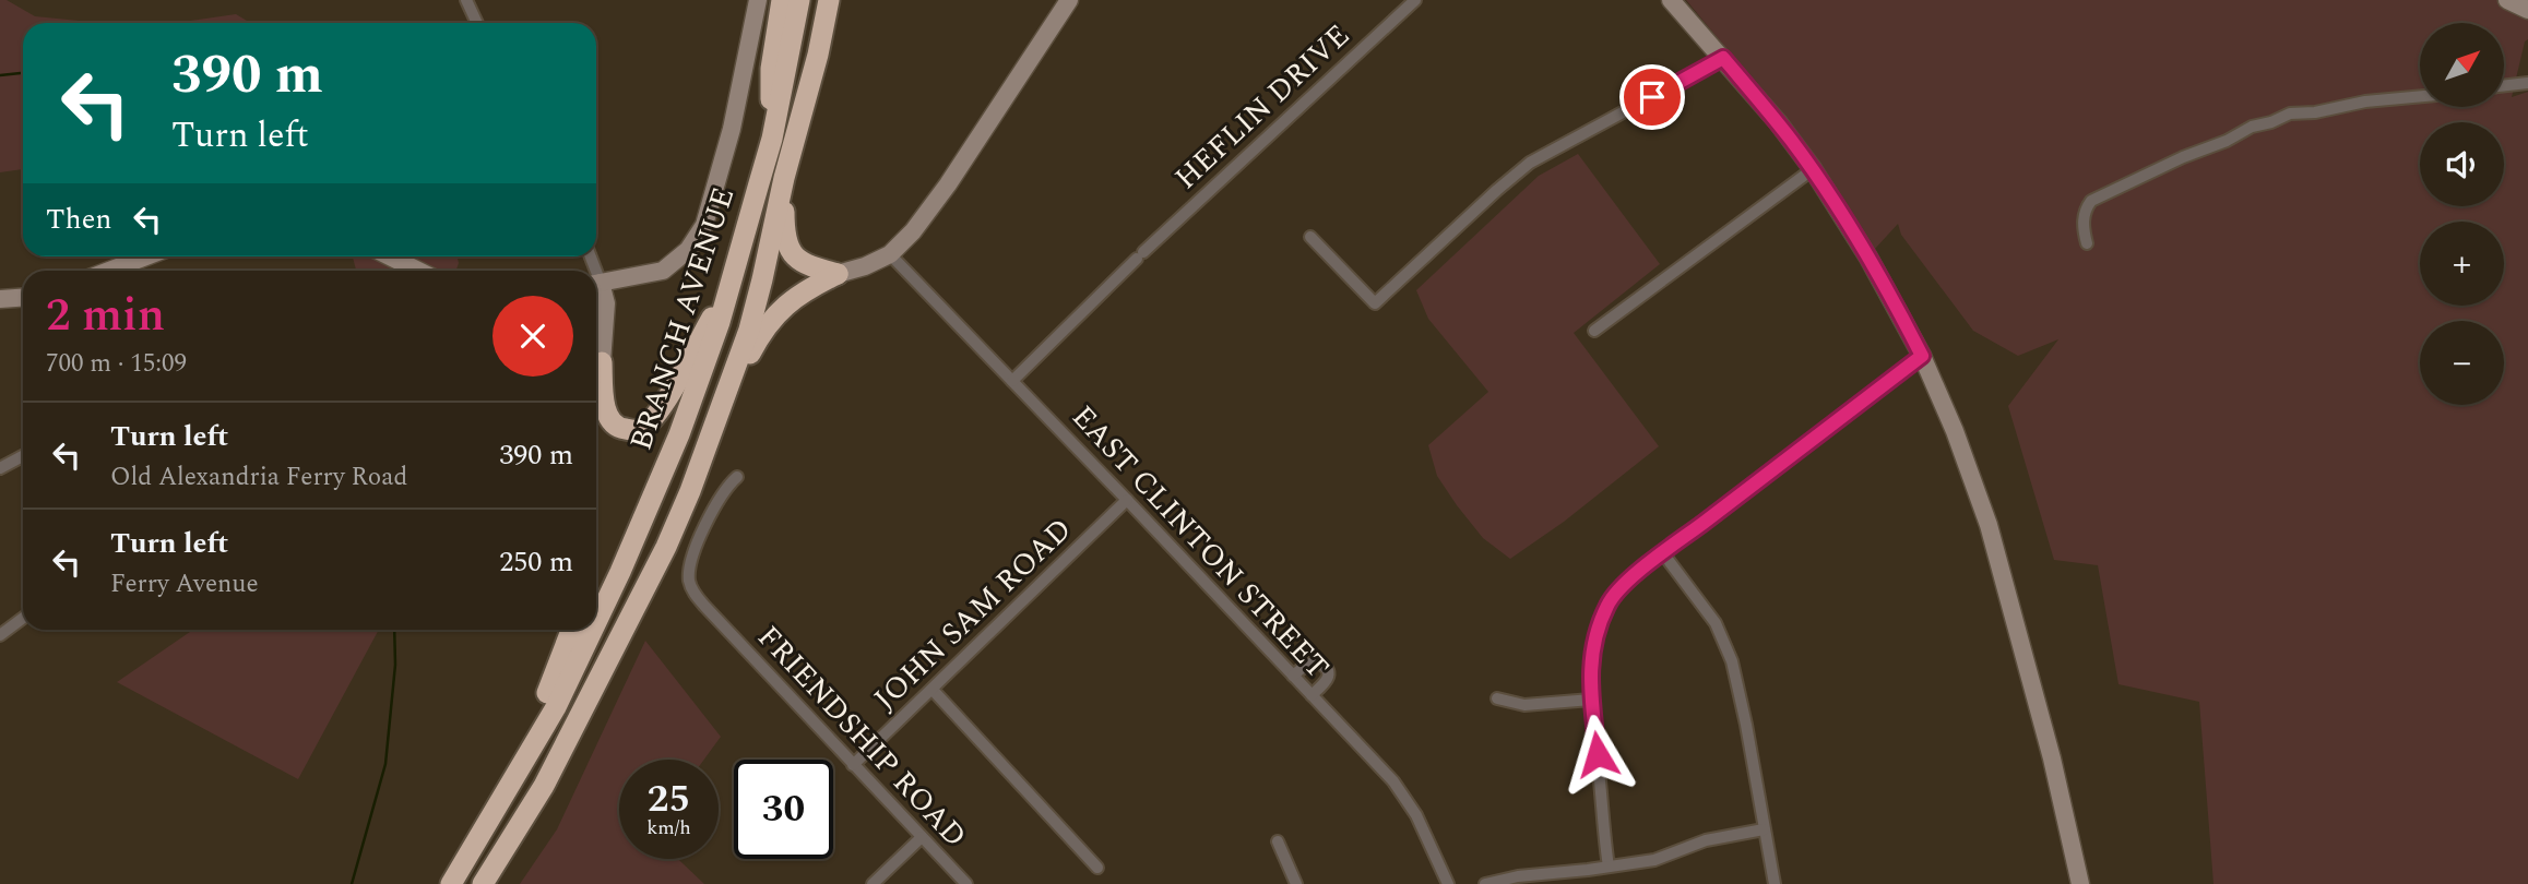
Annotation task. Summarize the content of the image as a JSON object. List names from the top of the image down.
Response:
{
  "streets": {
    "highway": ["BRANCH AVENUE"],
    "street": [
      "HEFLIN DRIVE",
      "EAST CLINTON STREET",
      "JOHN SAM ROAD",
      "FRIENDSHIP ROAD"
    ]
  },
  "crossings": [
    ["HEFLIN DRIVE", "EAST CLINTON STREET"],
    ["EAST CLINTON STREET", "JOHN SAM ROAD"],
    ["JOHN SAM ROAD", "FRIENDSHIP ROAD"]
  ],
  "north": "top right",
  "page": {
    "map_buttons": ["+", "−"],
    "turn": ["390 m", "Turn left"],
    "then": "Then",
    "heading": ["2 min", "700 m · 15:09"],
    "list": [
      {
        "name": "Turn left",
        "note": "Old Alexandria Ferry Road",
        "value": "390 m"
      },
      {
        "name": "Turn left",
        "note": "Ferry Avenue",
        "value": "250 m"
      }
    ],
    "speed": "25 km/h",
    "limit": "30"
  }
}
